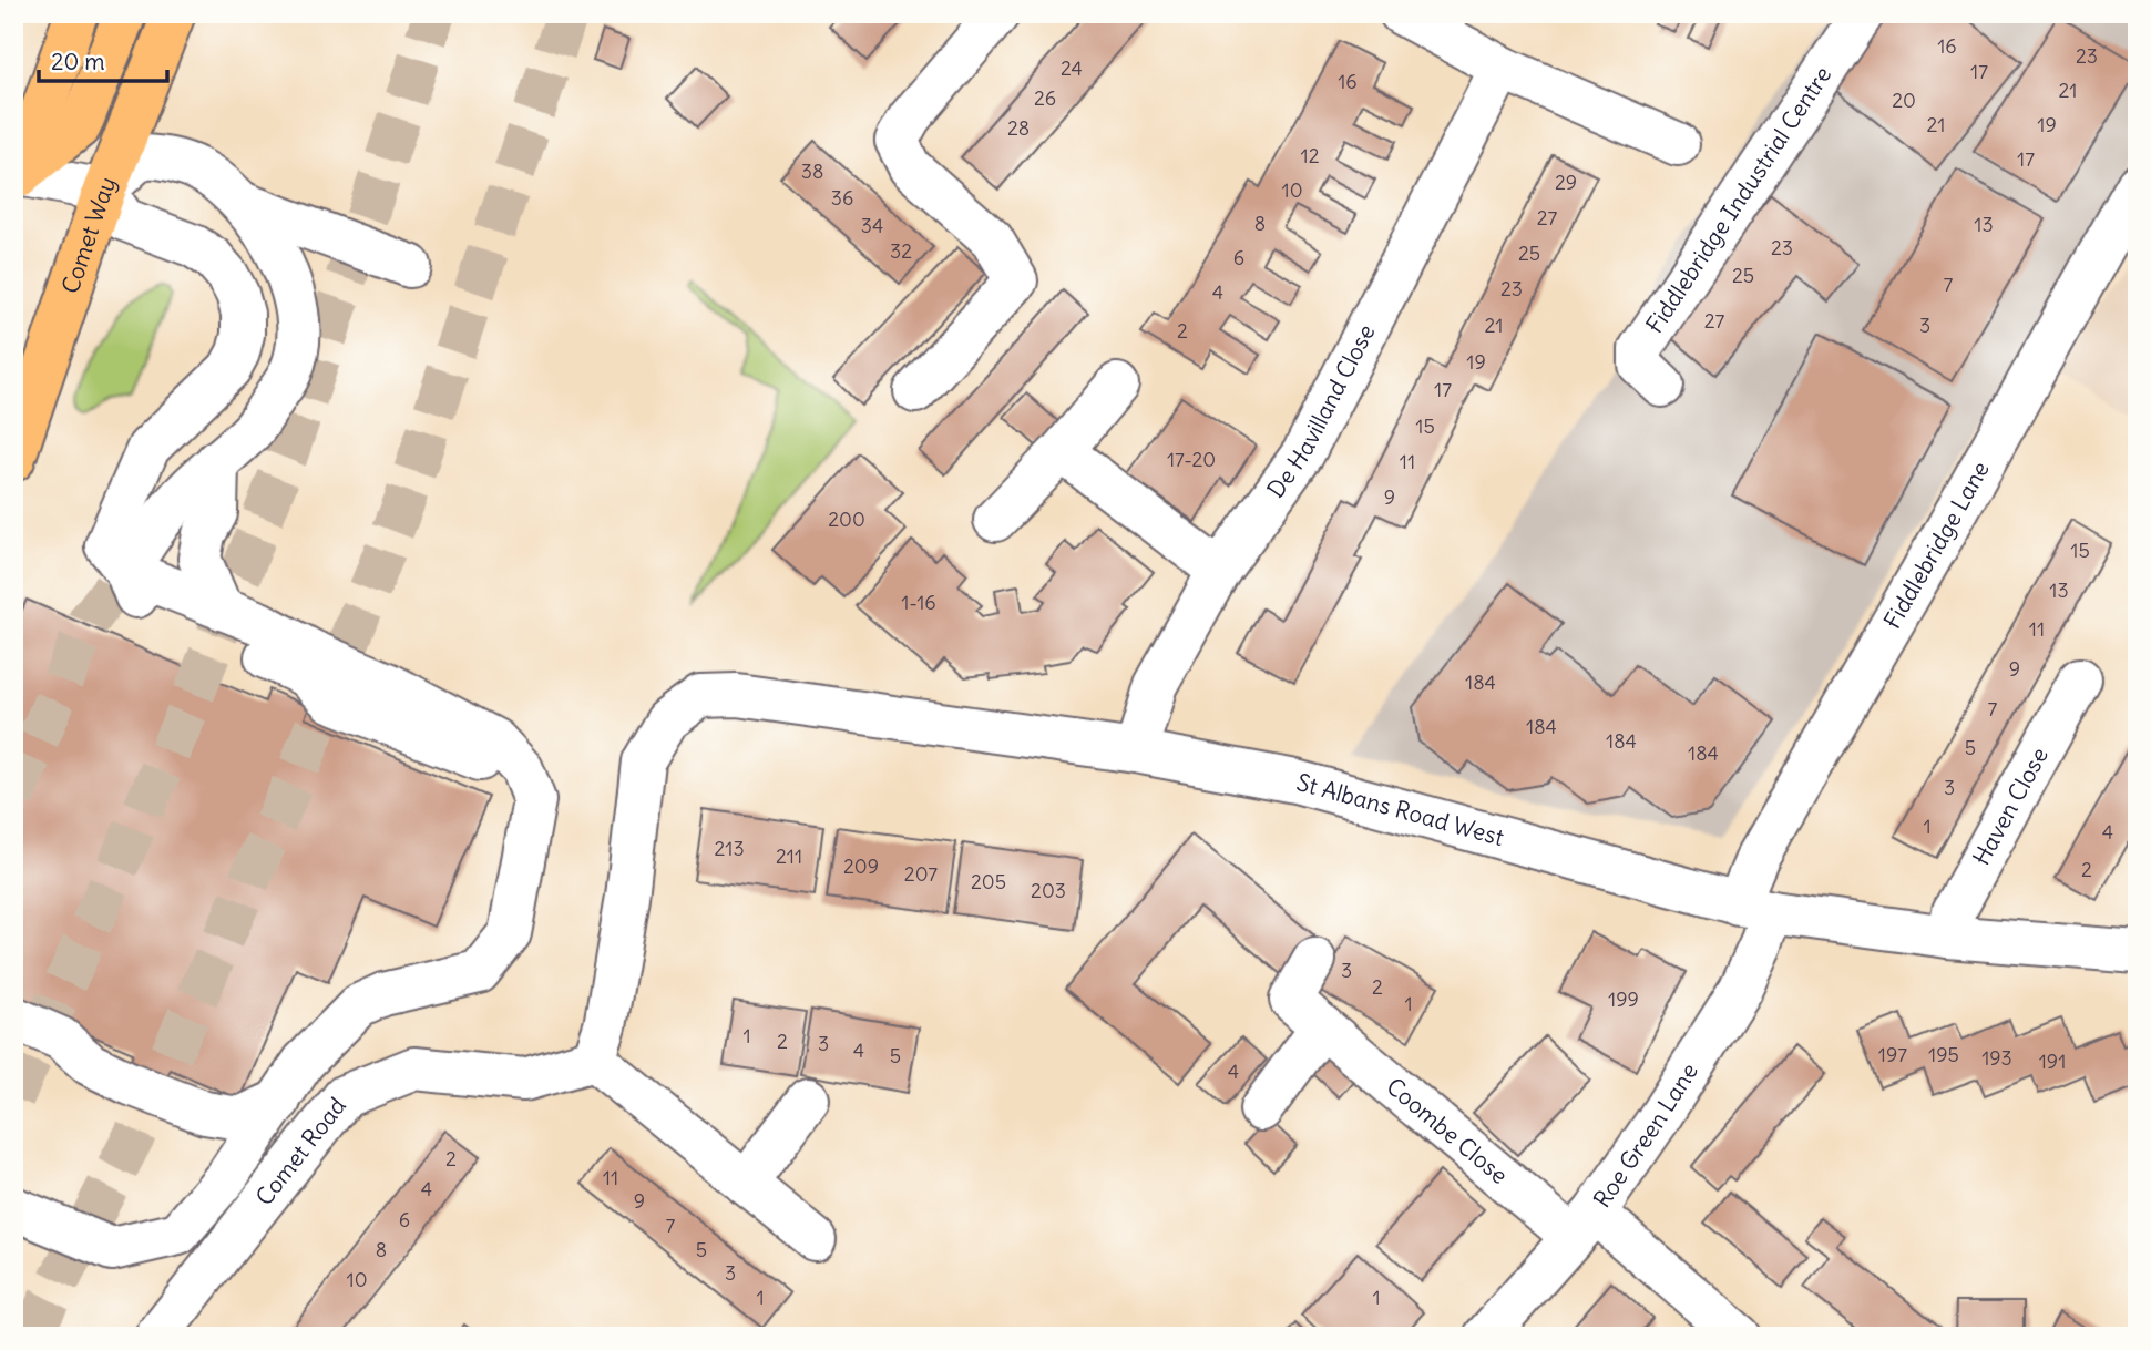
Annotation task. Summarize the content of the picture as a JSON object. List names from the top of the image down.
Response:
{
  "streets": {
    "main road": ["Comet Way"],
    "street": [
      "Fiddlebridge Industrial Centre",
      "De Havilland Close",
      "Fiddlebridge Lane",
      "Haven Close",
      "St Albans Road West",
      "Coombe Close",
      "Roe Green Lane",
      "Comet Road"
    ]
  },
  "crossings": [
    ["De Havilland Close", "St Albans Road West"],
    ["Fiddlebridge Lane", "St Albans Road West"],
    ["Fiddlebridge Lane", "Roe Green Lane"],
    ["Haven Close", "St Albans Road West"],
    ["St Albans Road West", "Roe Green Lane"],
    ["St Albans Road West", "Comet Road"],
    ["Coombe Close", "Roe Green Lane"]
  ],
  "house_numbers": [
    "16",
    "23",
    "24",
    "17",
    "16",
    "21",
    "26",
    "20",
    "21",
    "19",
    "28",
    "12",
    "17",
    "38",
    "29",
    "10",
    "36",
    "27",
    "8",
    "13",
    "34",
    "23",
    "32",
    "25",
    "6",
    "25",
    "7",
    "23",
    "4",
    "27",
    "21",
    "3",
    "2",
    "19",
    "17",
    "15",
    "17-20",
    "11",
    "9",
    "200",
    "15",
    "13",
    "1-16",
    "11",
    "9",
    "184",
    "7",
    "184",
    "184",
    "5",
    "184",
    "3",
    "1",
    "4",
    "213",
    "211",
    "209",
    "2",
    "207",
    "205",
    "203",
    "3",
    "2",
    "199",
    "1",
    "1",
    "2",
    "3",
    "4",
    "197",
    "195",
    "5",
    "193",
    "191",
    "4",
    "2",
    "11",
    "4",
    "9",
    "6",
    "7",
    "8",
    "5",
    "3",
    "10",
    "1",
    "1"
  ],
  "scale_bar": "20 m"
}
